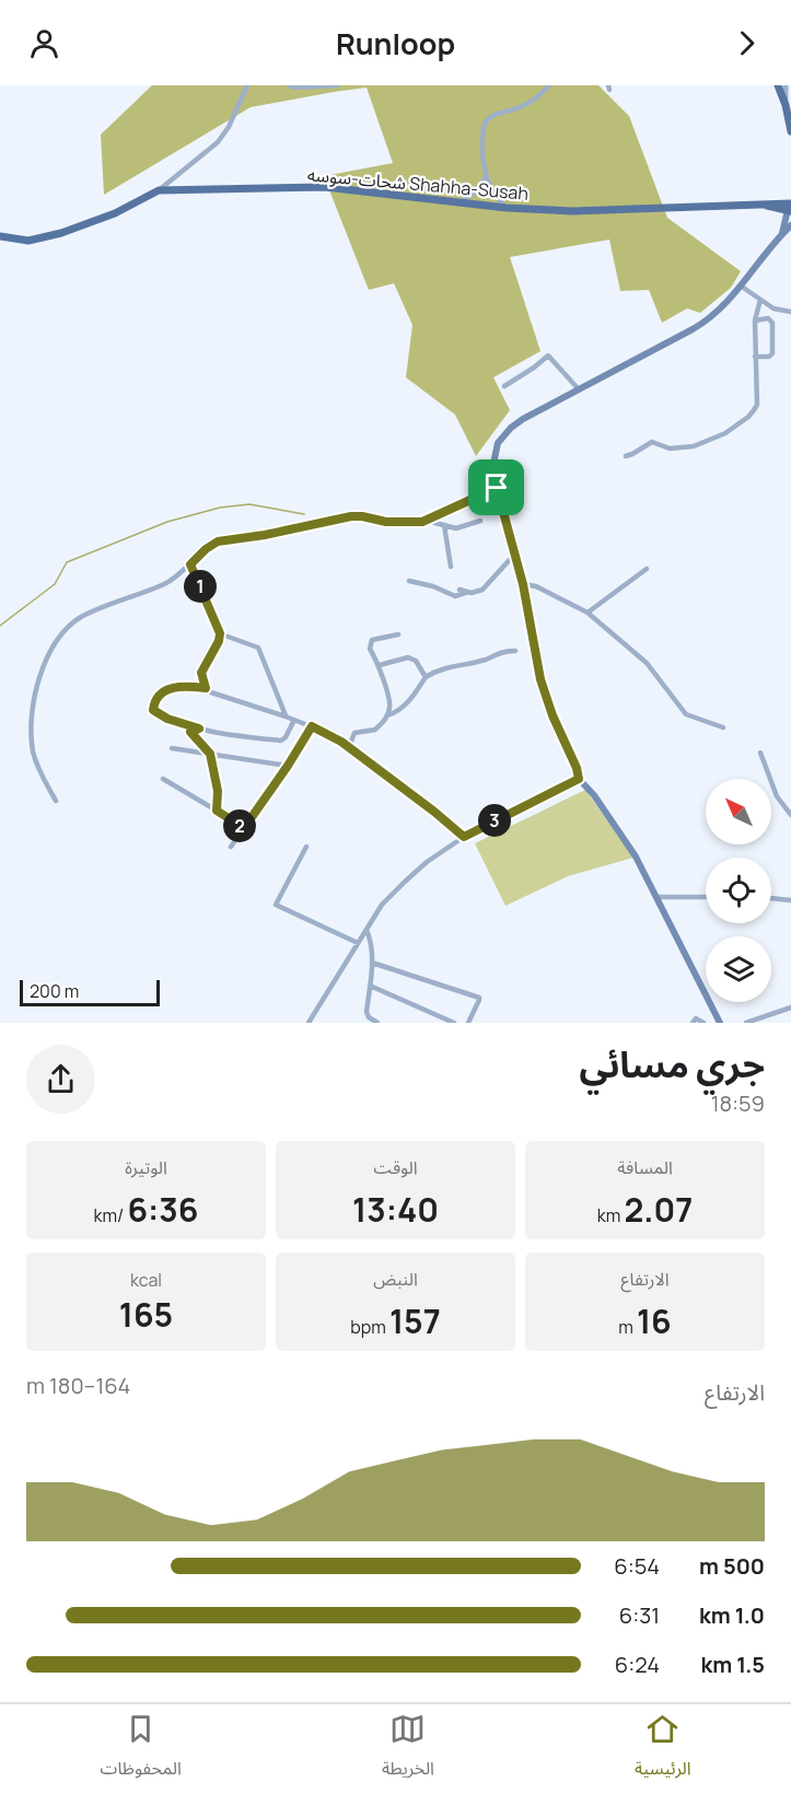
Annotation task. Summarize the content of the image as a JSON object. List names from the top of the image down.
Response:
{
  "streets": {
    "main road": ["شحات-سوسه Shahha-Susah"]
  },
  "scale_bar": "200 m",
  "north": "top left",
  "page": {
    "header": "Runloop",
    "pins": ["1", "3", "2"],
    "scale": "200 m",
    "heading": ["جري مسائي", "18:59"],
    "stats": [
      ["المسافة", "2.07 km"],
      ["الوقت", "13:40"],
      ["الوتيرة", "6:36 /km"],
      ["الارتفاع", "16 m"],
      ["النبض", "157 bpm"],
      ["kcal", "165"]
    ],
    "chart": ["الارتفاع", "164–180 m"],
    "list": [
      {
        "name": "500 m",
        "note": "6:54"
      },
      {
        "name": "1.0 km",
        "note": "6:31"
      },
      {
        "name": "1.5 km",
        "note": "6:24"
      }
    ],
    "tabs": ["الرئيسية", "الخريطة", "المحفوظات"]
  }
}
